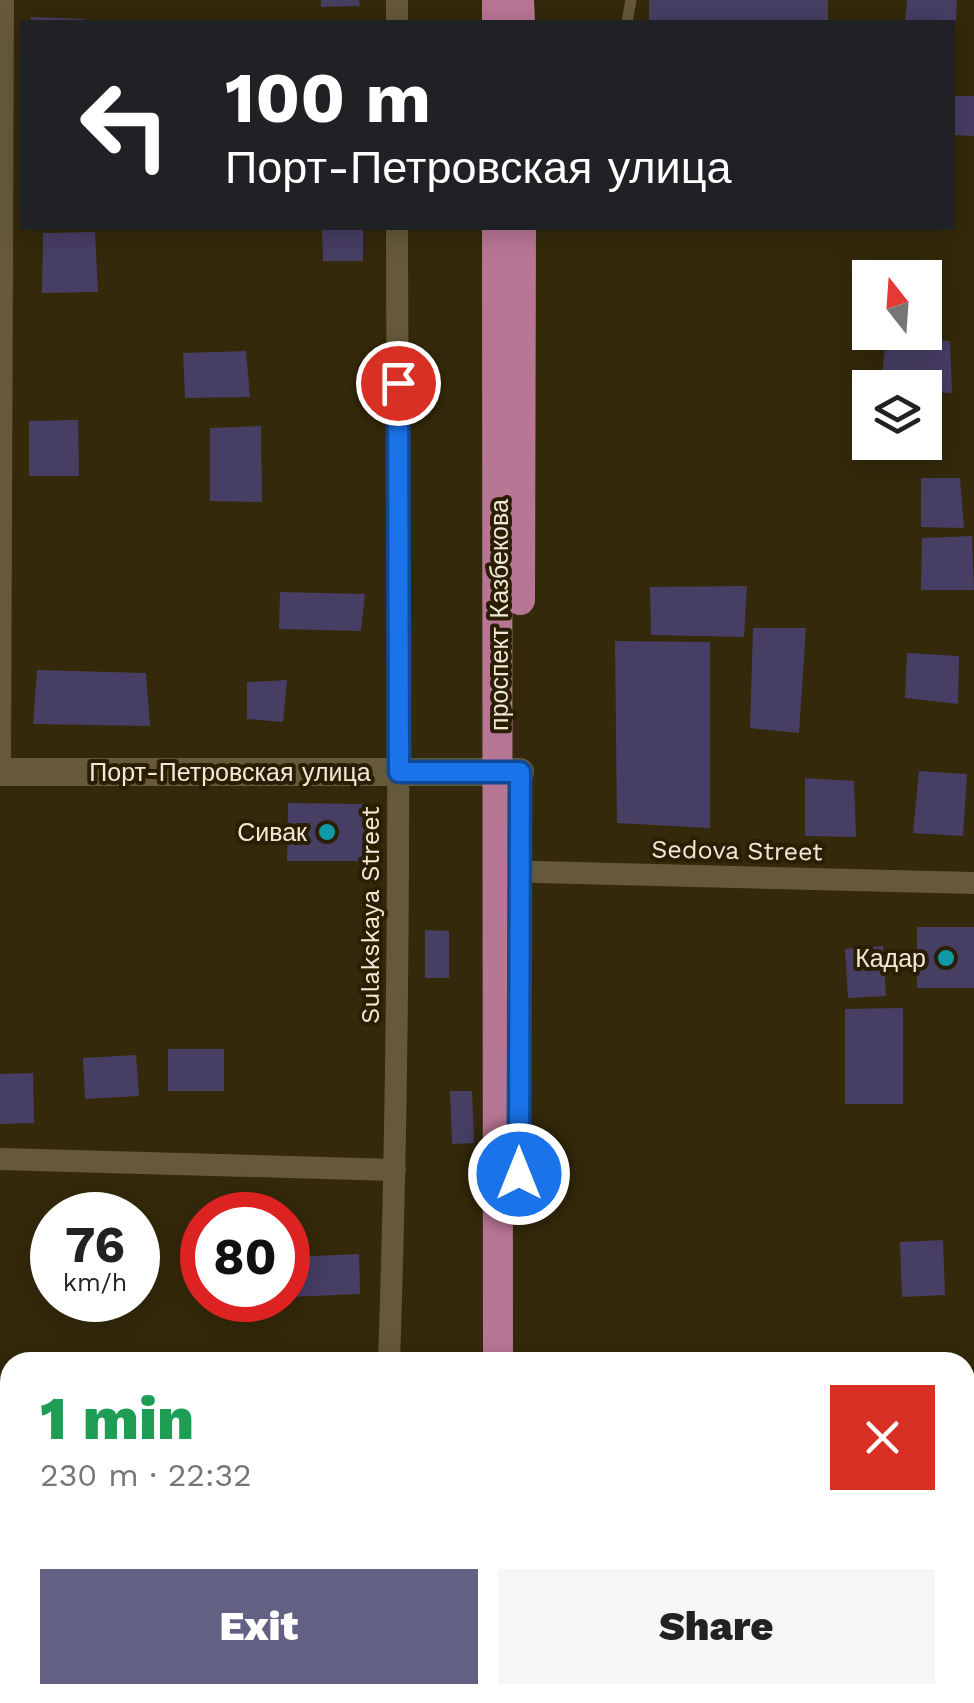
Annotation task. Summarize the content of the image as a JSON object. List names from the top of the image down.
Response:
{
  "streets": {
    "highway": ["проспект Казбекова"],
    "street": ["Порт-Петровская улица", "Sedova Street", "Sulakskaya Street"]
  },
  "crossings": [
    ["проспект Казбекова", "Порт-Петровская улица"],
    ["проспект Казбекова", "Sedova Street"],
    ["Порт-Петровская улица", "Sulakskaya Street"]
  ],
  "places": ["Сивак", "Кадар"],
  "north": "top",
  "page": {
    "turn": ["100 m", "Порт-Петровская улица"],
    "speed": "76 km/h",
    "limit": "80",
    "heading": ["1 min", "230 m · 22:32"],
    "buttons": ["Exit", "Share"]
  }
}
